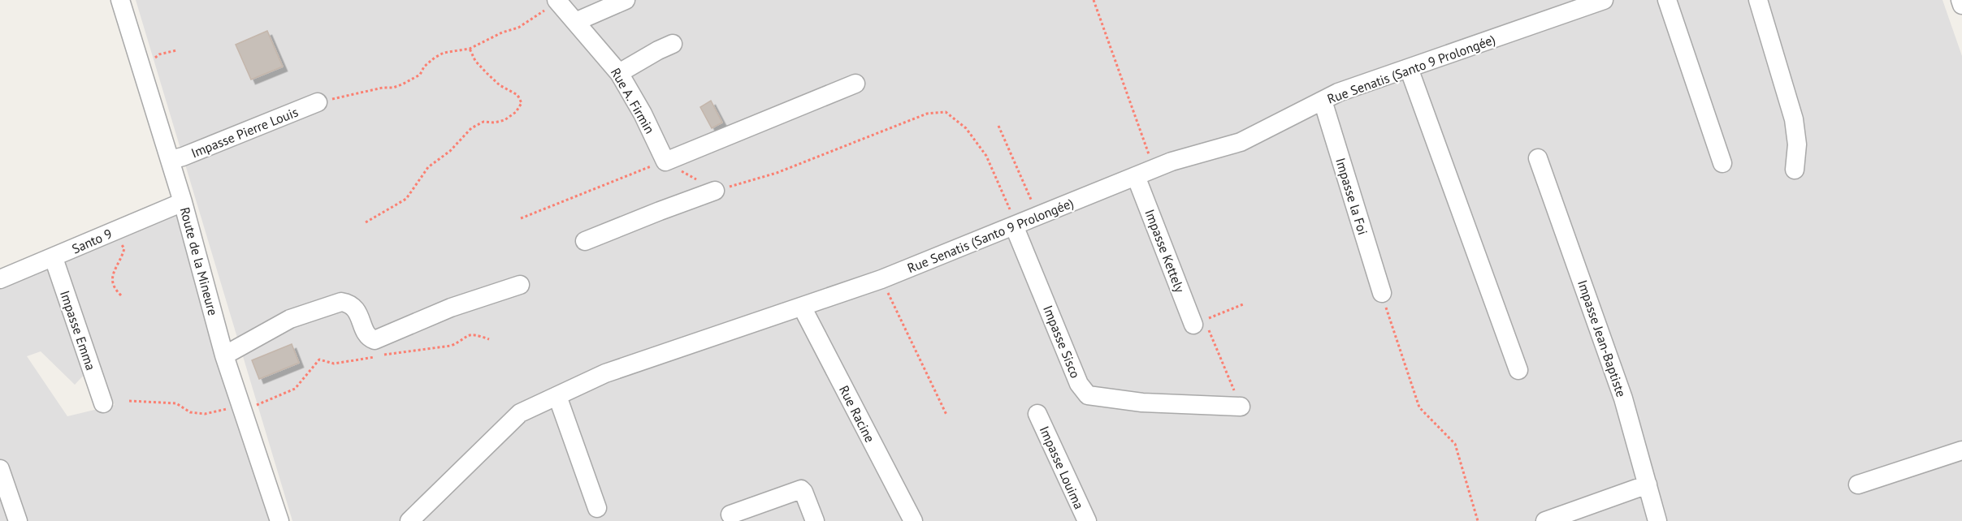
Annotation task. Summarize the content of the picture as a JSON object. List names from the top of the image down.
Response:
{
  "streets": {
    "street": [
      "Rue Senatis (Santo 9 Prolongée)",
      "Rue A. Firmin",
      "Impasse Pierre Louis",
      "Impasse la Foi",
      "Santo 9",
      "Impasse Kettely",
      "Route de la Mineure",
      "Impasse Emma",
      "Impasse Jean-Baptiste",
      "Impasse Sisco",
      "Rue Racine",
      "Impasse Louima"
    ]
  },
  "crossings": [
    ["Rue Senatis (Santo 9 Prolongée)", "Impasse la Foi"],
    ["Rue Senatis (Santo 9 Prolongée)", "Impasse Kettely"],
    ["Rue Senatis (Santo 9 Prolongée)", "Impasse Sisco"],
    ["Rue Senatis (Santo 9 Prolongée)", "Rue Racine"],
    ["Impasse Pierre Louis", "Route de la Mineure"],
    ["Santo 9", "Route de la Mineure"],
    ["Santo 9", "Impasse Emma"]
  ]
}
